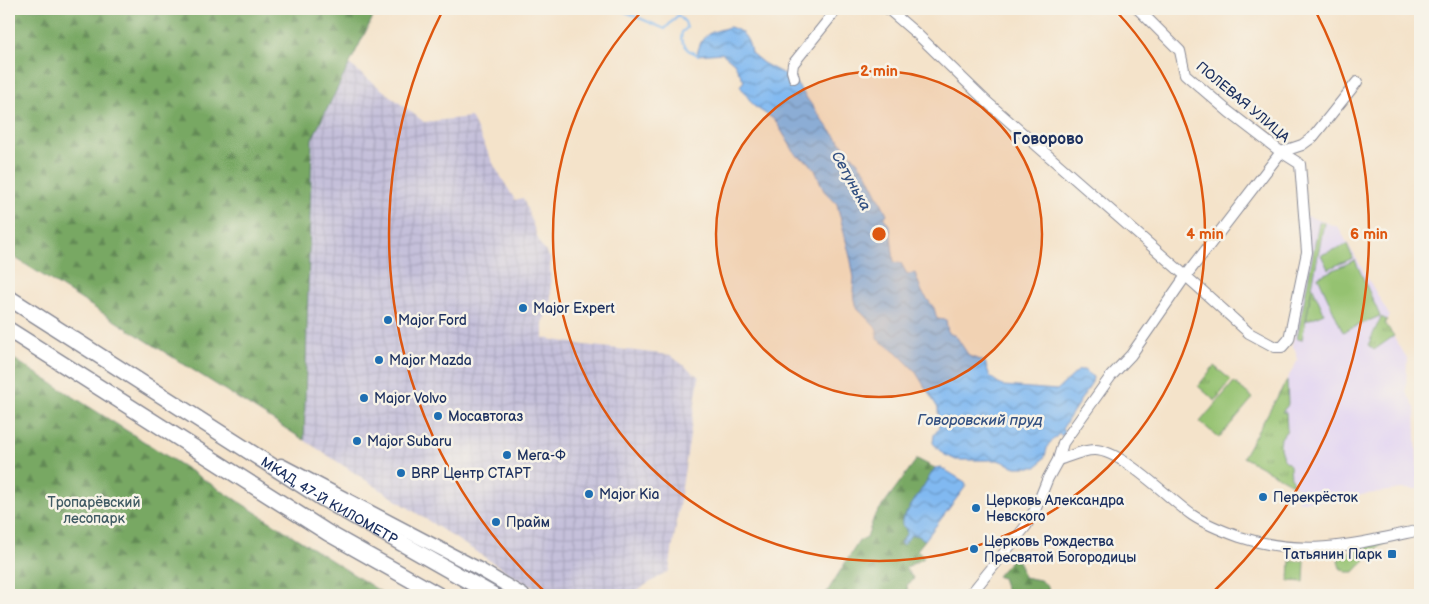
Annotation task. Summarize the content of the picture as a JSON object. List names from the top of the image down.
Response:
{
  "streets": {
    "highway": ["МКАД, 47-Й КИЛОМЕТР"],
    "street": ["ПОЛЕВАЯ УЛИЦА"]
  },
  "districts": ["Говорово"],
  "water": ["Сетунька", "Говоровский пруд"],
  "parks": ["Тропарёвский лесопарк"],
  "places": {
    "other": [
      "Major Expert",
      "Major Ford",
      "Major Mazda",
      "Major Volvo",
      "Мосавтогаз",
      "Major Subaru",
      "Мега-Ф",
      "BRP Центр СТАРТ",
      "Major Kia",
      "Перекрёсток",
      "Церковь Александра Невского",
      "Прайм",
      "Церковь Рождества Пресвятой Богородицы"
    ],
    "transit": ["Татьянин Парк"]
  },
  "rings": ["2 min", "4 min", "6 min"]
}
